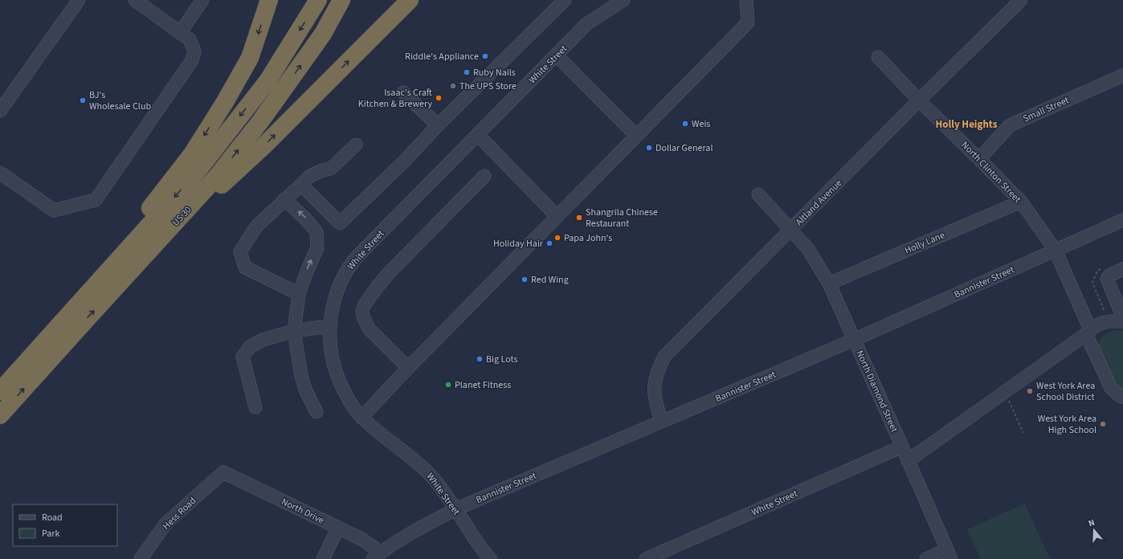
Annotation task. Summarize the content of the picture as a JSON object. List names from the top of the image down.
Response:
{
  "streets": {
    "highway": ["US 30"],
    "street": [
      "White Street",
      "Small Street",
      "North Clinton Street",
      "Altland Avenue",
      "Holly Lane",
      "Bannister Street",
      "North Diamond Street",
      "North Drive",
      "Hess Road"
    ]
  },
  "crossings": [
    ["White Street", "Bannister Street"],
    ["White Street", "North Diamond Street"],
    ["Small Street", "North Clinton Street"],
    ["North Clinton Street", "Altland Avenue"],
    ["North Clinton Street", "Holly Lane"],
    ["North Clinton Street", "Bannister Street"],
    ["Altland Avenue", "Bannister Street"],
    ["Altland Avenue", "North Diamond Street"],
    ["Holly Lane", "North Diamond Street"],
    ["Bannister Street", "North Diamond Street"],
    ["Bannister Street", "North Drive"],
    ["North Drive", "Hess Road"]
  ],
  "districts": ["Holly Heights"],
  "places": [
    "Riddle's Appliance",
    "Ruby Nails",
    "The UPS Store",
    "Isaac's Craft Kitchen & Brewery",
    "BJ's Wholesale Club",
    "Weis",
    "Dollar General",
    "Shangrila Chinese Restaurant",
    "Papa John's",
    "Holiday Hair",
    "Red Wing",
    "Big Lots",
    "Planet Fitness",
    "West York Area School District",
    "West York Area High School"
  ],
  "legend": ["Road", "Park"],
  "north": "top"
}
